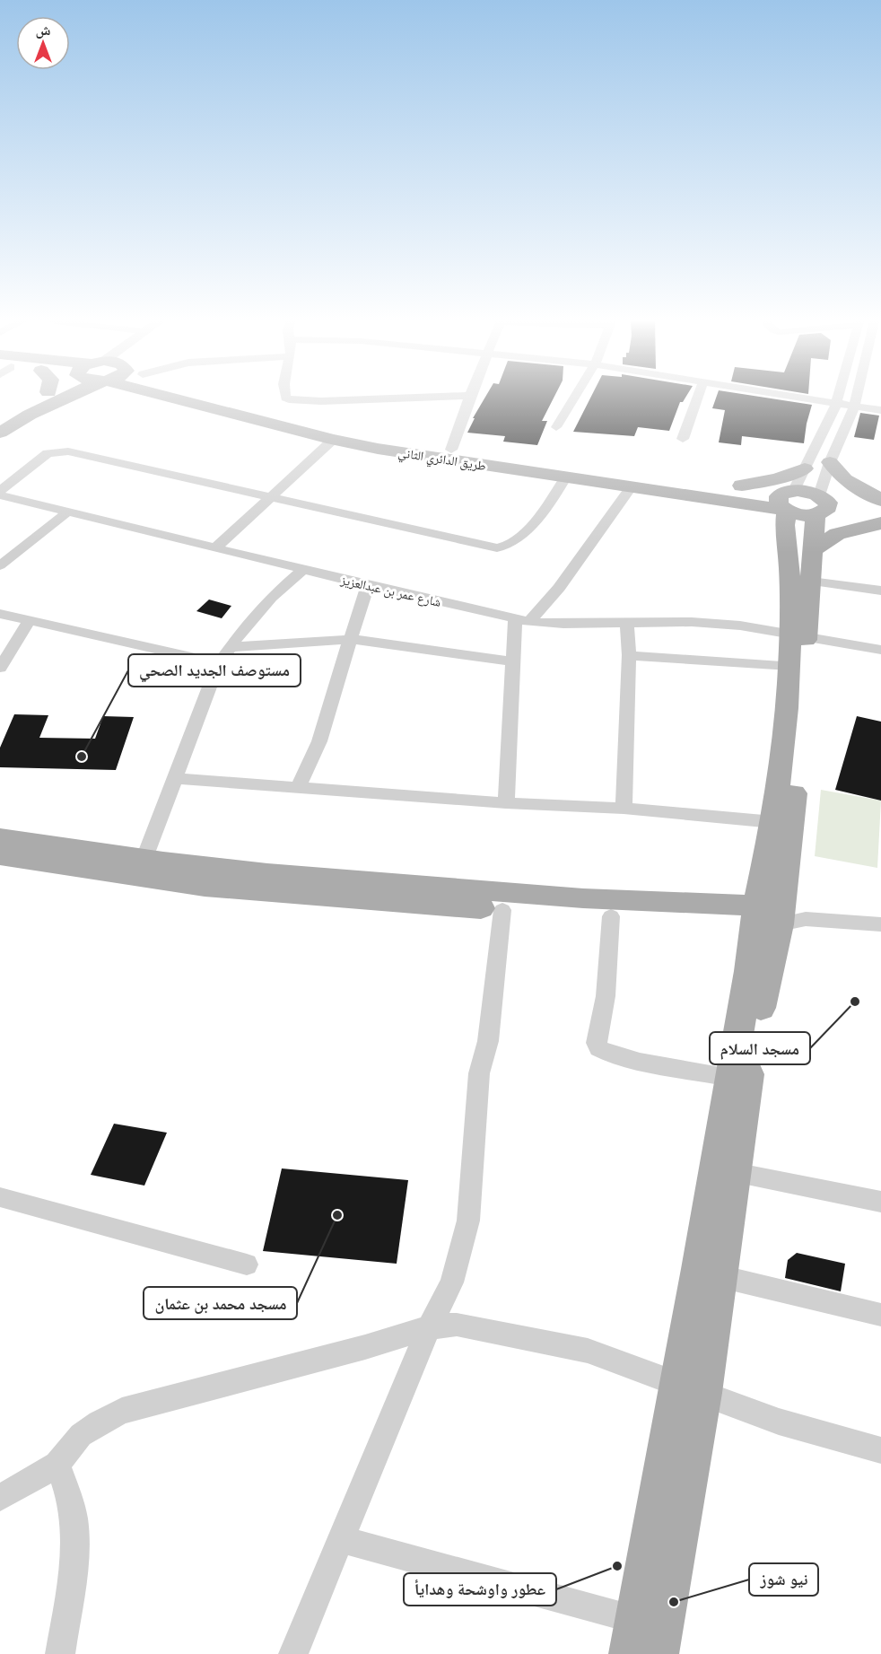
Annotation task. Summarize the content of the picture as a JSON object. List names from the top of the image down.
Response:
{
  "streets": {
    "main road": ["طريق الدائري الثاني"],
    "street": ["شارع عمر بن عبدالعزيز"]
  },
  "places": [
    "مستوصف الجديد الصحي",
    "مسجد السلام",
    "مسجد محمد بن عثمان",
    "عطور واوشحة وهدايأ",
    "نيو شوز"
  ],
  "north": "top"
}
